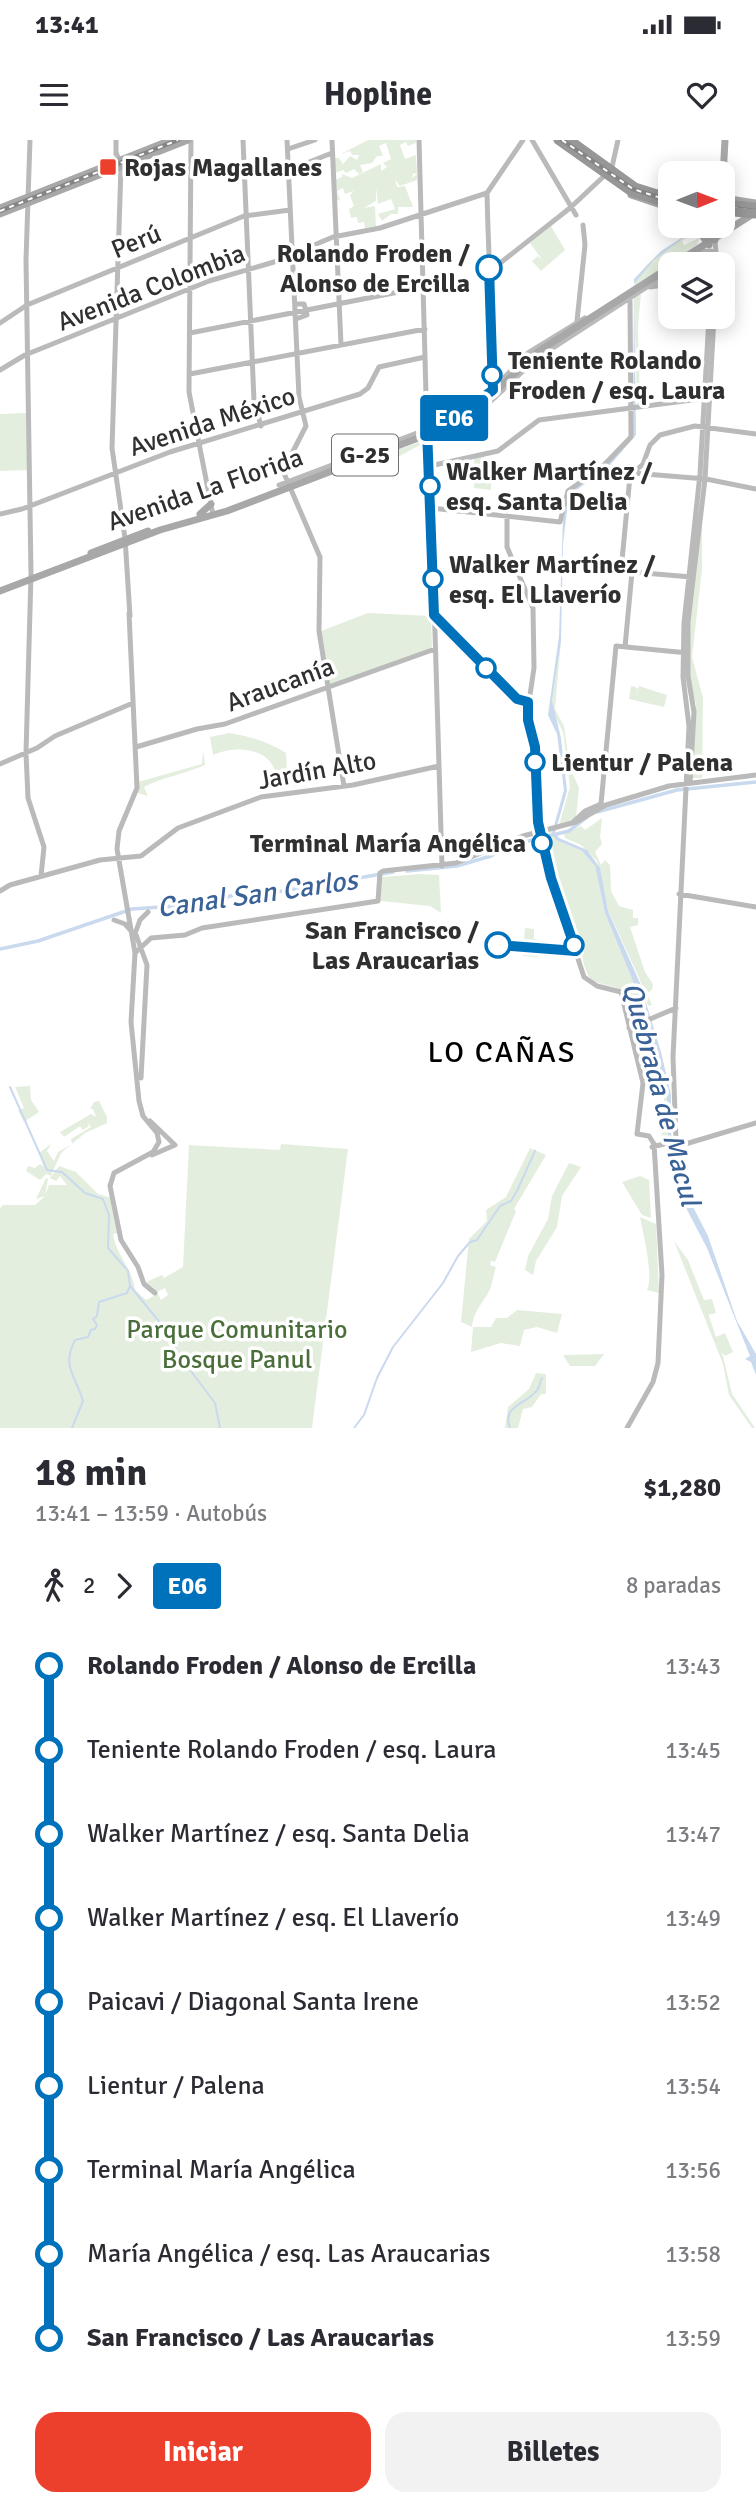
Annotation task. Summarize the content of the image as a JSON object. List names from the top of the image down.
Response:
{
  "streets": {
    "main road": ["G-25", "Avenida La Florida"],
    "street": [
      "Perú",
      "Avenida Colombia",
      "Avenida México",
      "Araucanía",
      "Jardín Alto"
    ]
  },
  "crossings": [
    ["G-25", "Avenida La Florida"]
  ],
  "districts": ["LO CAÑAS"],
  "water": ["Canal San Carlos", "Quebrada de Macul"],
  "parks": ["Parque Comunitario Bosque Panul"],
  "places": {
    "transit": ["Rojas Magallanes"],
    "other": [
      "Rolando Froden / Alonso de Ercilla",
      "Teniente Rolando Froden / esq. Laura",
      "Walker Martínez / esq. Santa Delia",
      "Walker Martínez / esq. El Llaverío",
      "Lientur / Palena",
      "Terminal María Angélica",
      "San Francisco / Las Araucarias"
    ]
  },
  "lines": ["bus line E06"],
  "north": "right",
  "page": {
    "status": "13:41",
    "header": "Hopline",
    "on_map": "E06",
    "heading": ["18 min", "13:41 – 13:59 · Autobús", "$1,280"],
    "legs": ["2", "E06", "8 paradas"],
    "list": [
      {
        "name": "Rolando Froden / Alonso de Ercilla",
        "value": "13:43"
      },
      {
        "name": "Teniente Rolando Froden / esq. Laura",
        "value": "13:45"
      },
      {
        "name": "Walker Martínez / esq. Santa Delia",
        "value": "13:47"
      },
      {
        "name": "Walker Martínez / esq. El Llaverío",
        "value": "13:49"
      },
      {
        "name": "Paicavi / Diagonal Santa Irene",
        "value": "13:52"
      },
      {
        "name": "Lientur / Palena",
        "value": "13:54"
      },
      {
        "name": "Terminal María Angélica",
        "value": "13:56"
      },
      {
        "name": "María Angélica / esq. Las Araucarias",
        "value": "13:58"
      },
      {
        "name": "San Francisco / Las Araucarias",
        "value": "13:59"
      }
    ],
    "buttons": ["Iniciar", "Billetes"]
  }
}
